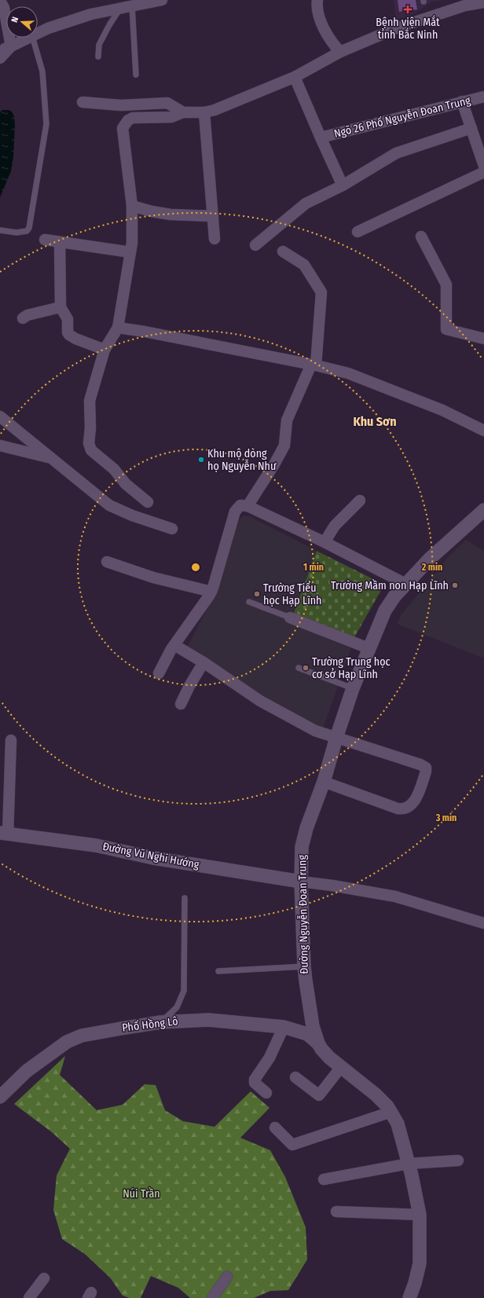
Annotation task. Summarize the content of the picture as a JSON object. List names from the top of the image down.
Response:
{
  "streets": {
    "street": [
      "Ngõ 26 Phố Nguyễn Đoan Trung",
      "Đường Vũ Nghi Hướng",
      "Đường Nguyễn Đoan Trung",
      "Phố Hồng Lô"
    ]
  },
  "crossings": [
    ["Đường Vũ Nghi Hướng", "Đường Nguyễn Đoan Trung"],
    ["Đường Nguyễn Đoan Trung", "Phố Hồng Lô"]
  ],
  "districts": ["Khu Sơn"],
  "parks": ["Núi Trần"],
  "places": {
    "health": ["Bệnh viện Mắt tỉnh Bắc Ninh"],
    "other": [
      "Khu mộ dòng họ Nguyễn Như",
      "Trường Mầm non Hạp Lĩnh",
      "Trường Tiểu học Hạp Lĩnh",
      "Trường Trung học cơ sở Hạp Lĩnh"
    ]
  },
  "north": "left",
  "rings": ["1 min", "2 min", "3 min"]
}
